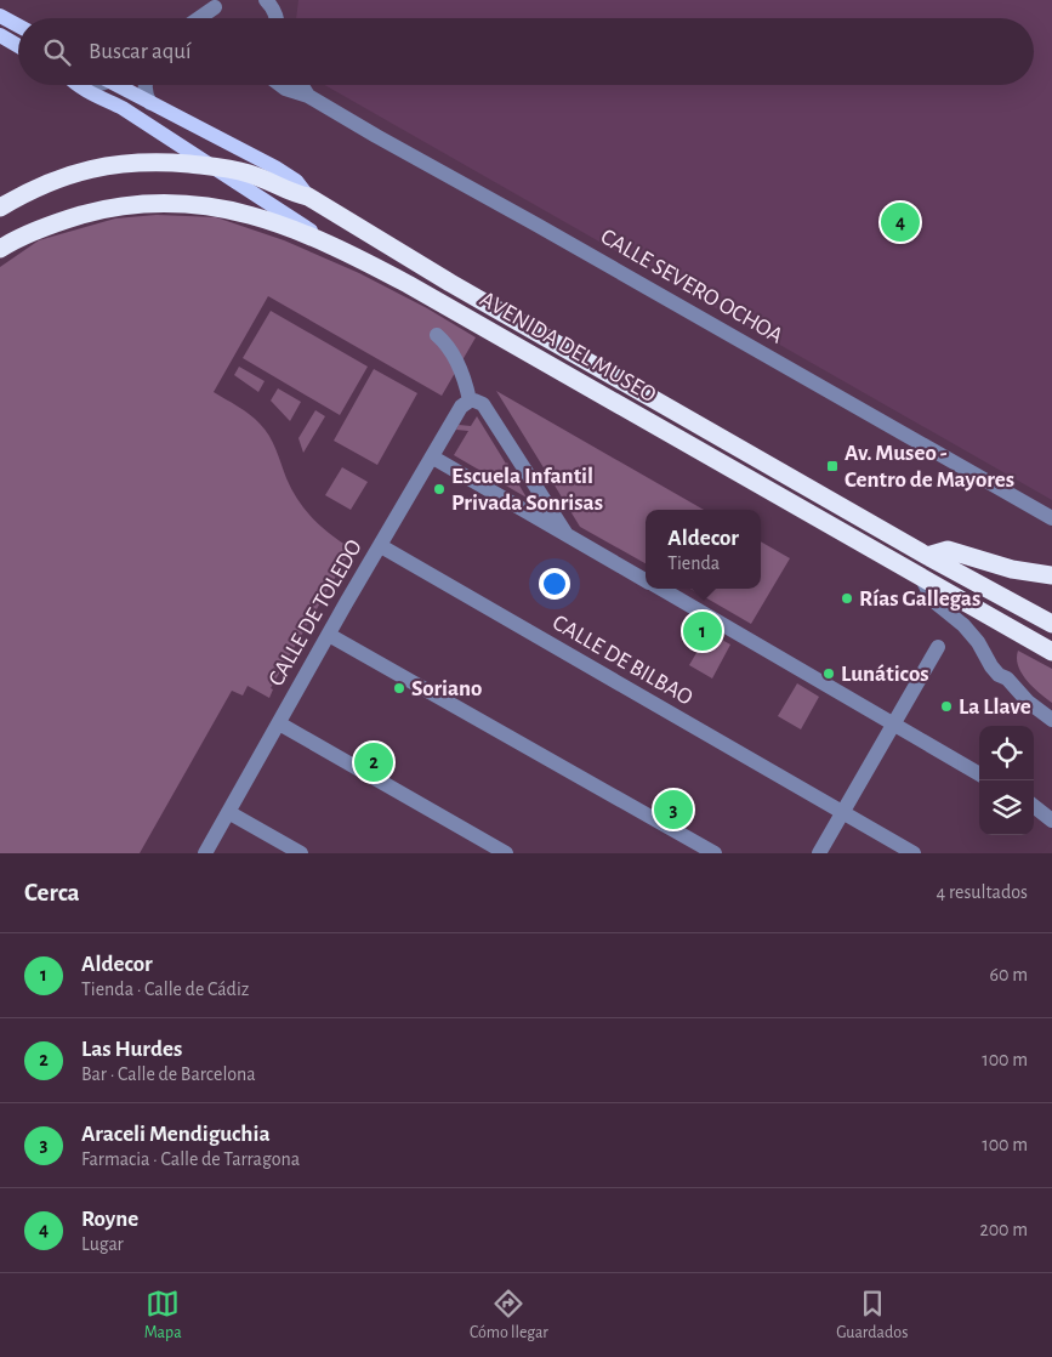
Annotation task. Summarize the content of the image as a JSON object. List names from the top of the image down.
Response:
{
  "streets": {
    "highway": ["AVENIDA DEL MUSEO"],
    "street": ["CALLE SEVERO OCHOA", "CALLE DE TOLEDO", "CALLE DE BILBAO"]
  },
  "crossings": [
    ["CALLE DE TOLEDO", "CALLE DE BILBAO"]
  ],
  "places": {
    "transit": ["Av. Museo - Centro de Mayores"],
    "other": [
      "Escuela Infantil Privada Sonrisas",
      "Rías Gallegas",
      "Lunáticos",
      "Soriano",
      "La Llave"
    ]
  },
  "page": {
    "search": "Buscar aquí",
    "pins": [
      "4",
      "1",
      "2",
      "3"
    ],
    "popup": ["Aldecor", "Tienda"],
    "heading": ["Cerca", "4 resultados"],
    "list": [
      {
        "mark": "1",
        "name": "Aldecor",
        "note": "Tienda · Calle de Cádiz",
        "value": "60 m"
      },
      {
        "mark": "2",
        "name": "Las Hurdes",
        "note": "Bar · Calle de Barcelona",
        "value": "100 m"
      },
      {
        "mark": "3",
        "name": "Araceli Mendiguchia",
        "note": "Farmacia · Calle de Tarragona",
        "value": "100 m"
      },
      {
        "mark": "4",
        "name": "Royne",
        "note": "Lugar",
        "value": "200 m"
      }
    ],
    "nav": ["Mapa", "Cómo llegar", "Guardados"]
  }
}
